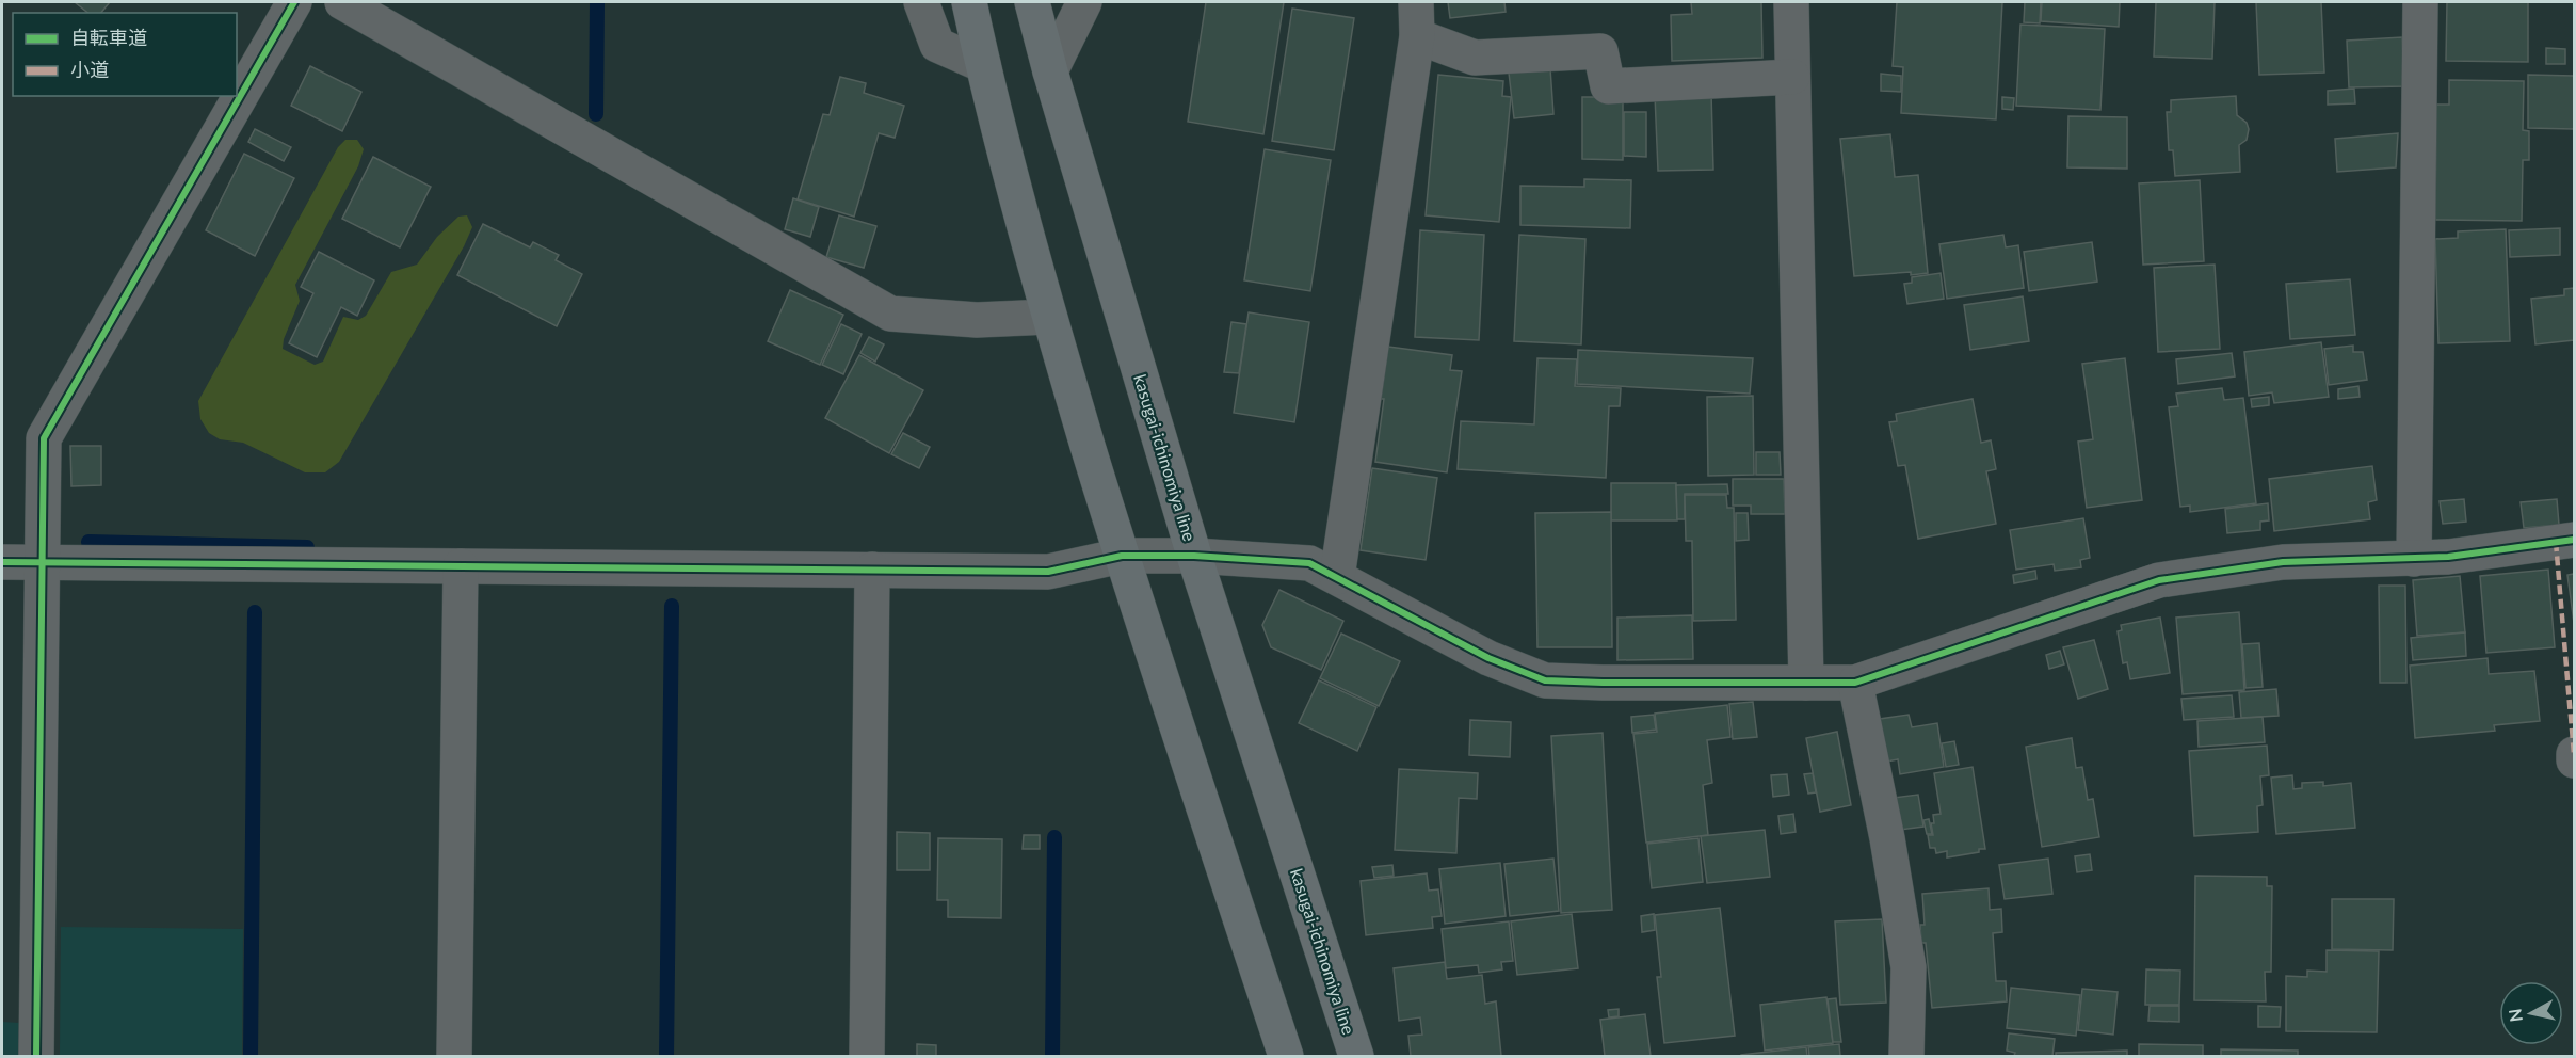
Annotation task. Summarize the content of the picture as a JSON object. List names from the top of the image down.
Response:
{
  "streets": {
    "main road": ["kasugai-ichinomiya line"]
  },
  "legend": ["自転車道", "小道"],
  "north": "left"
}
